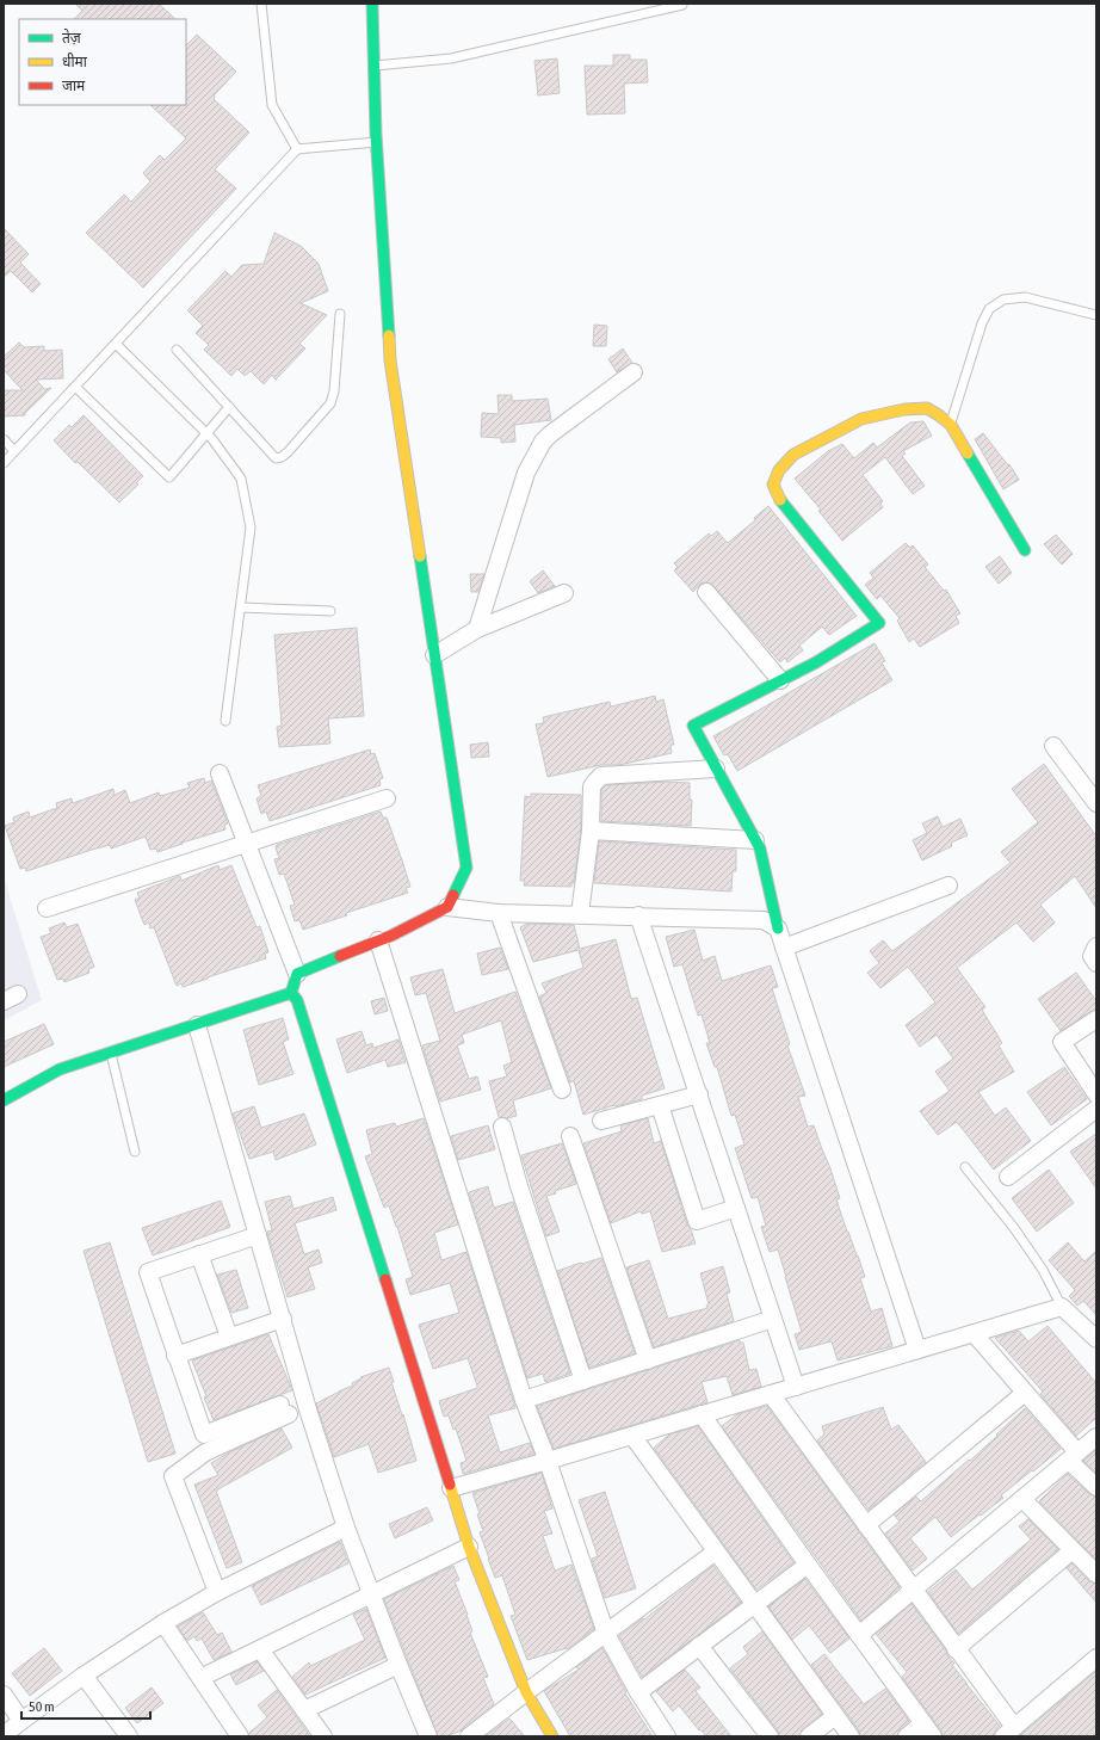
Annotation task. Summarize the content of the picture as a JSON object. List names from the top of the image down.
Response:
{
  "legend": ["तेज़", "धीमा", "जाम"],
  "scale_bar": "50 m"
}
